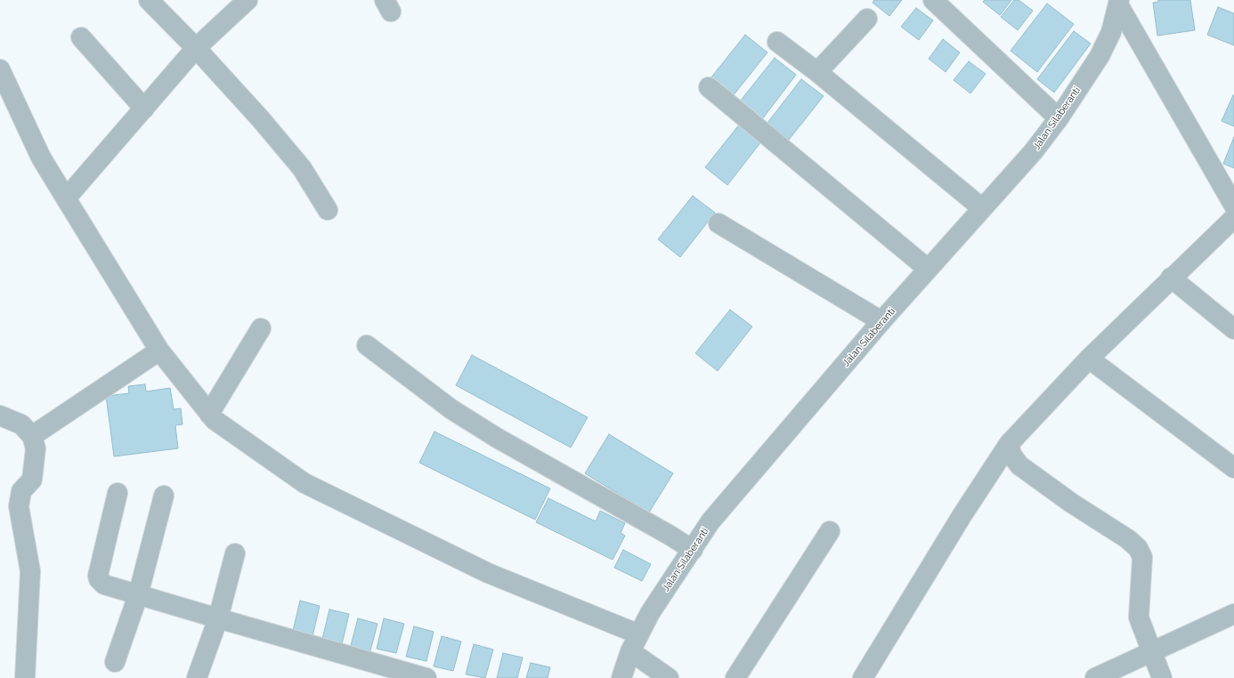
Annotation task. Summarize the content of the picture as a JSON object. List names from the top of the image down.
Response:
{
  "streets": {
    "street": ["Jalan Silaberanti"]
  }
}
